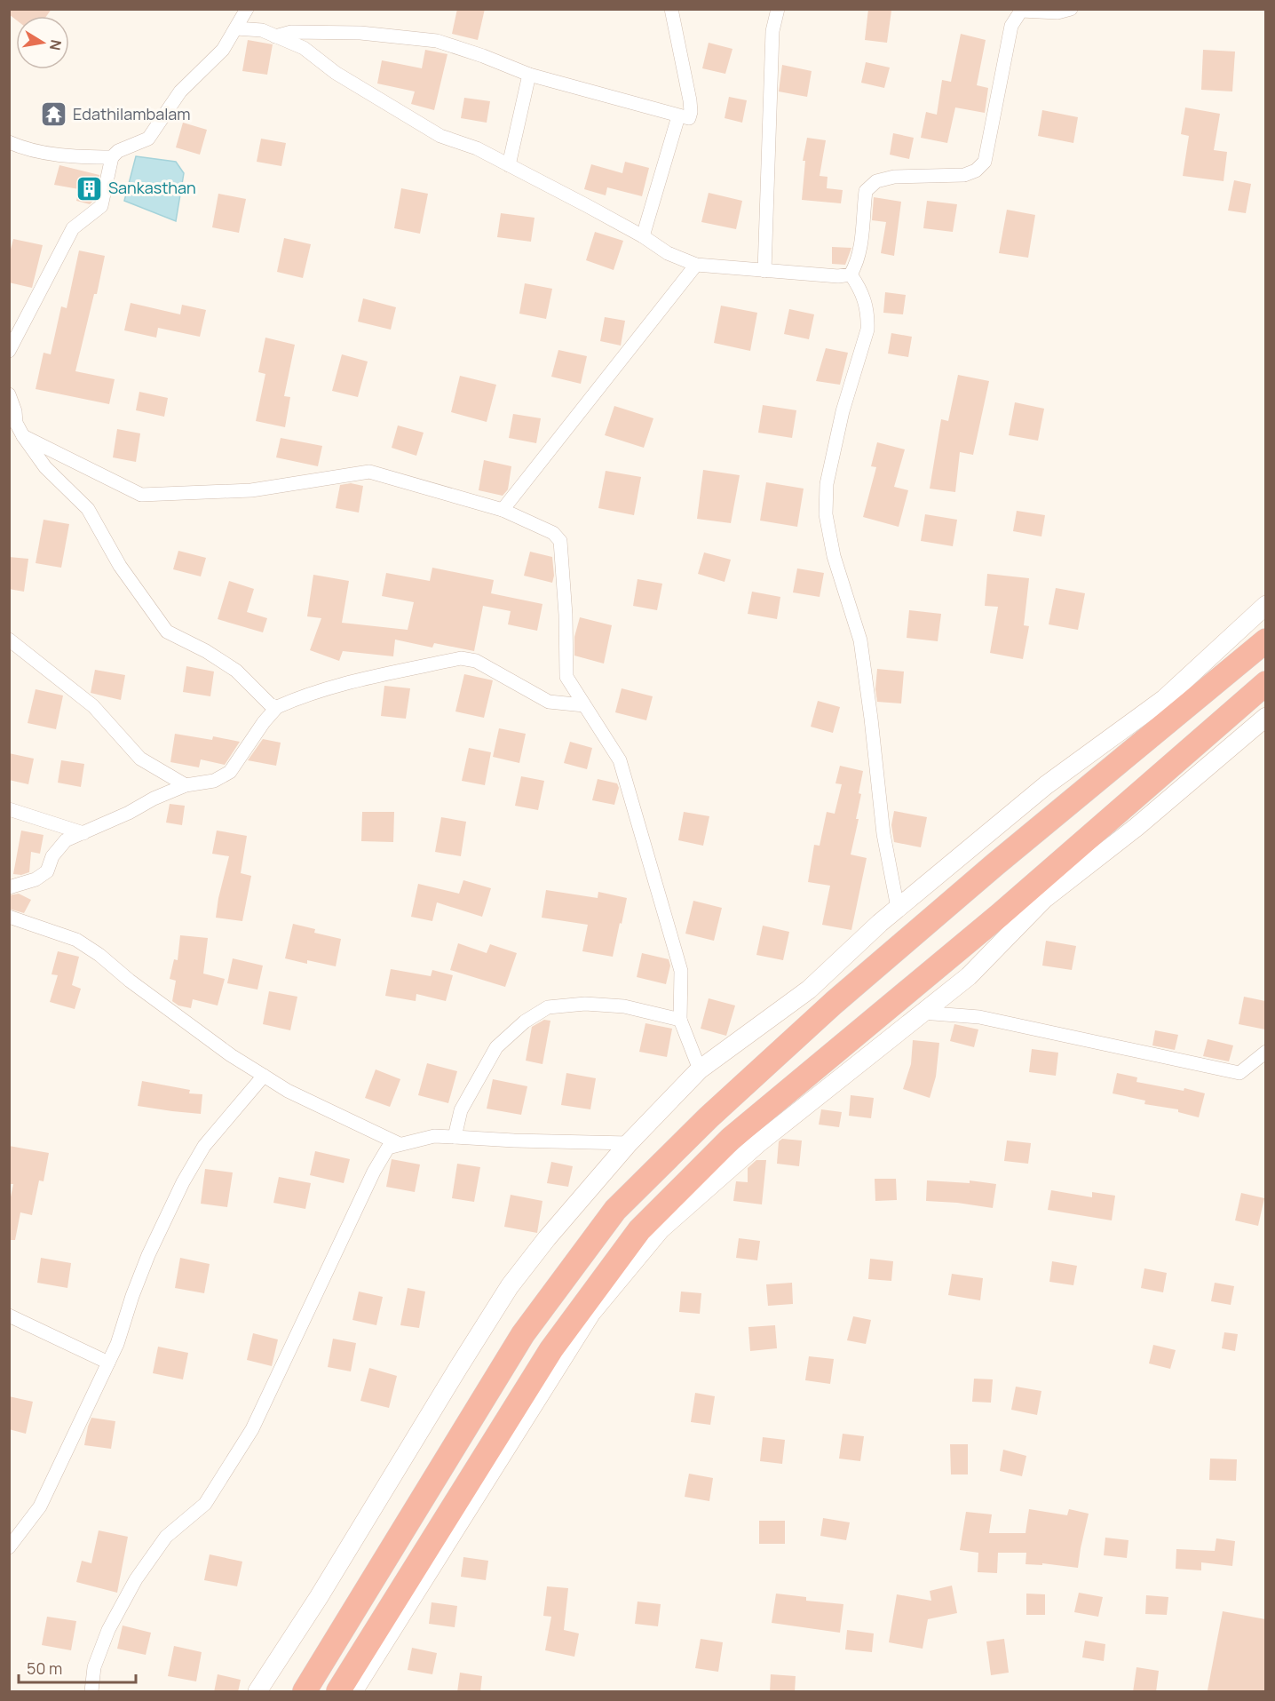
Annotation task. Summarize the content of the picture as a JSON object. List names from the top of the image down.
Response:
{
  "places": {
    "temple": ["Edathilambalam"],
    "building": ["Sankasthan"]
  },
  "scale_bar": "50 m",
  "north": "right"
}
